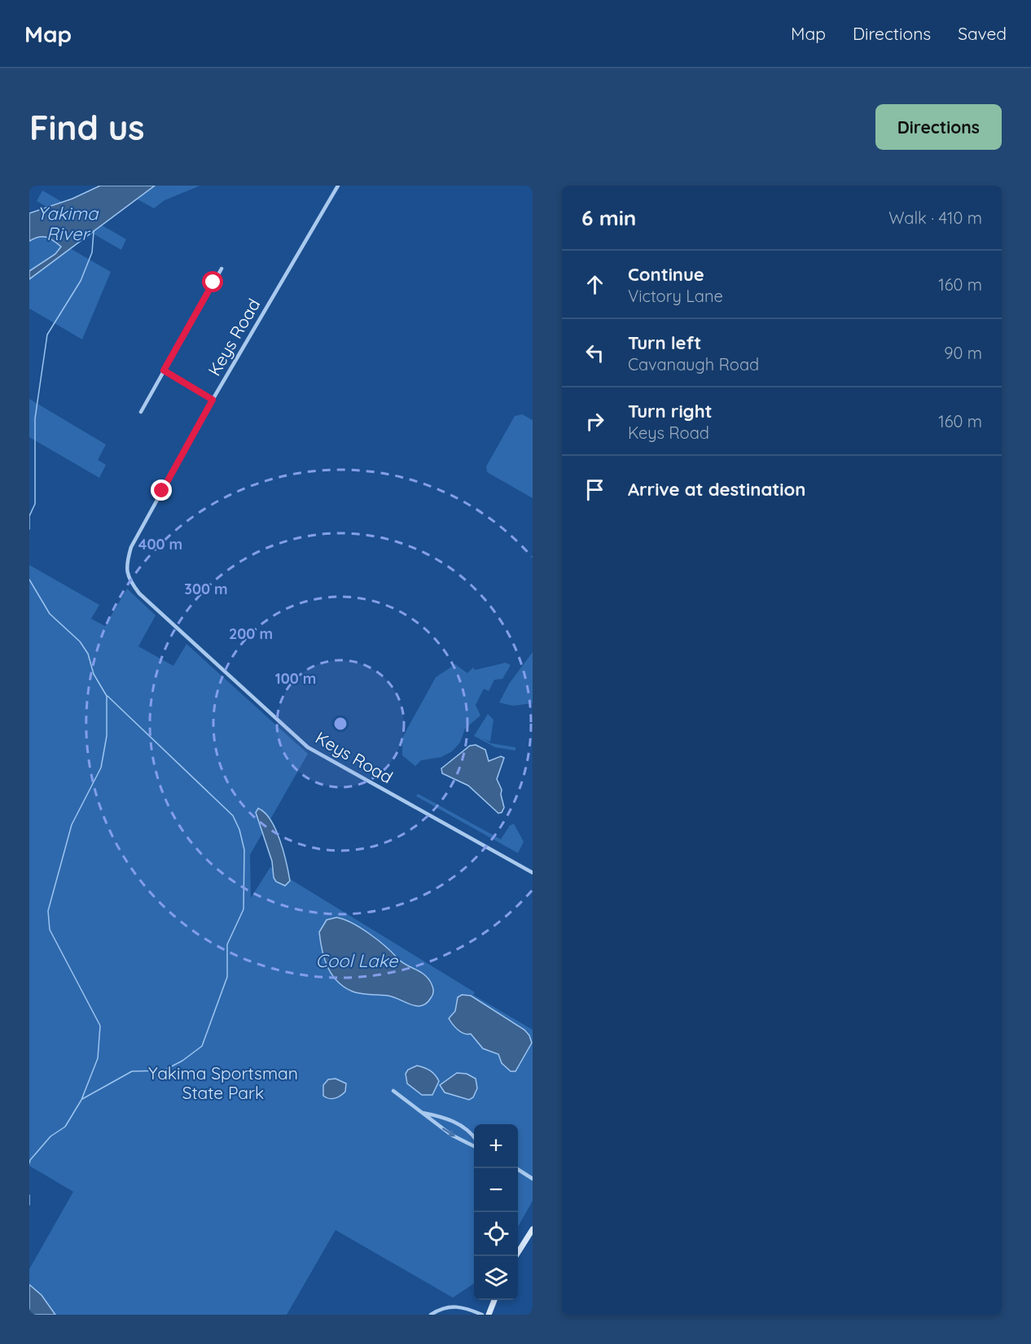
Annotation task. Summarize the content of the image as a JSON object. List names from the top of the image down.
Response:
{
  "streets": {
    "street": ["Keys Road"]
  },
  "water": ["Yakima River", "Cool Lake"],
  "parks": ["Yakima Sportsman State Park"],
  "page": {
    "header": "Map",
    "nav": ["Map", "Directions", "Saved"],
    "buttons": "Directions",
    "title": "Find us",
    "heading": ["6 min", "Walk · 410 m"],
    "list": [
      ["Continue", "Victory Lane", "160 m"],
      ["Turn left", "Cavanaugh Road", "90 m"],
      ["Turn right", "Keys Road", "160 m"],
      "Arrive at destination"
    ],
    "map_buttons": ["+", "−"]
  },
  "rings": [
    "400 m",
    "300 m",
    "200 m",
    "100 m"
  ]
}
